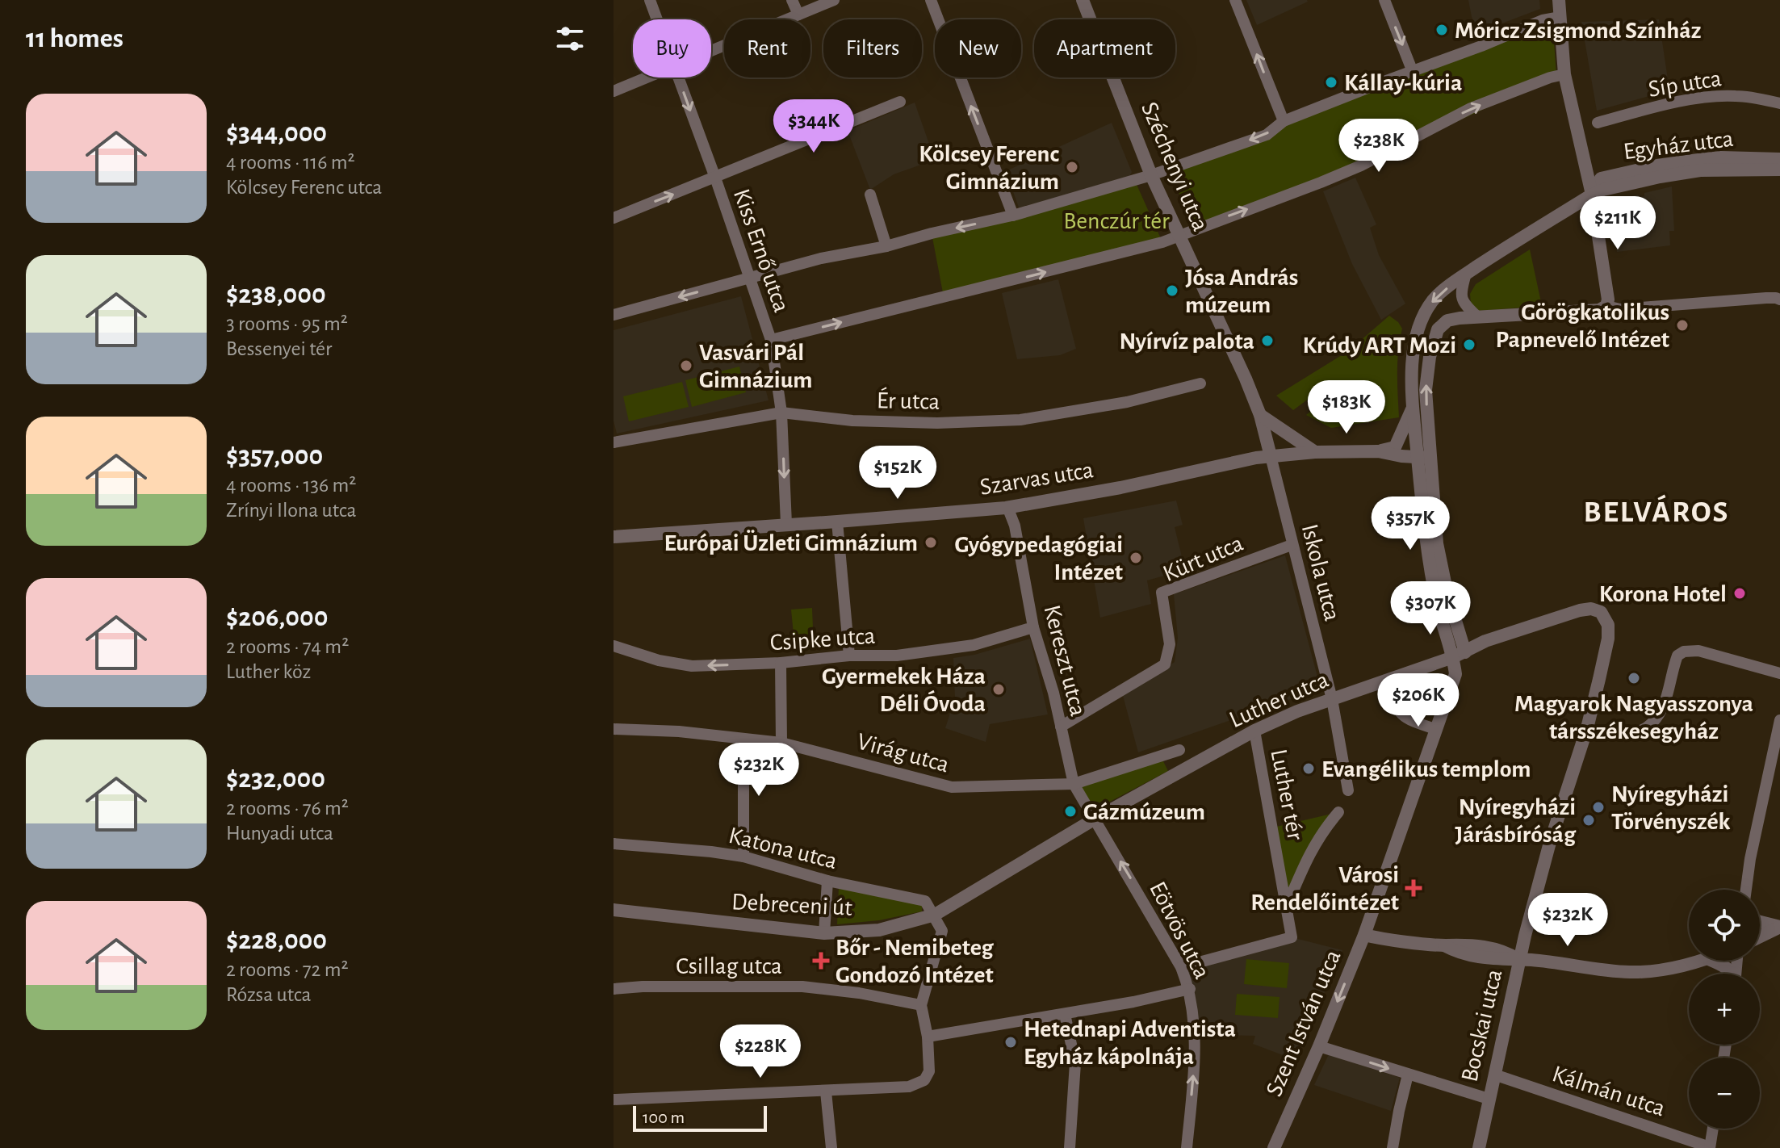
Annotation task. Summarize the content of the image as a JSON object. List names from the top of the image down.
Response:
{
  "streets": {
    "street": [
      "Síp utca",
      "Egyház utca",
      "Széchenyi utca",
      "Kiss Ernő utca",
      "Ér utca",
      "Szarvas utca",
      "Kürt utca",
      "Iskola utca",
      "Csipke utca",
      "Kereszt utca",
      "Luther utca",
      "Virág utca",
      "Luther tér",
      "Katona utca",
      "Debreceni út",
      "Eötvös utca",
      "Csillag utca",
      "Szent István utca",
      "Bocskai utca",
      "Kálmán utca"
    ]
  },
  "crossings": [
    ["Egyház utca", "Szarvas utca"],
    ["Széchenyi utca", "Szarvas utca"],
    ["Széchenyi utca", "Iskola utca"],
    ["Kiss Ernő utca", "Ér utca"],
    ["Kiss Ernő utca", "Szarvas utca"],
    ["Szarvas utca", "Iskola utca"],
    ["Szarvas utca", "Kereszt utca"],
    ["Kürt utca", "Iskola utca"],
    ["Kürt utca", "Kereszt utca"],
    ["Iskola utca", "Luther utca"],
    ["Csipke utca", "Kereszt utca"],
    ["Kereszt utca", "Luther utca"],
    ["Kereszt utca", "Virág utca"],
    ["Kereszt utca", "Debreceni út"],
    ["Kereszt utca", "Eötvös utca"],
    ["Luther utca", "Luther tér"],
    ["Luther utca", "Debreceni út"],
    ["Luther utca", "Eötvös utca"],
    ["Luther utca", "Szent István utca"],
    ["Luther utca", "Bocskai utca"],
    ["Luther tér", "Eötvös utca"],
    ["Katona utca", "Debreceni út"],
    ["Debreceni út", "Eötvös utca"],
    ["Bocskai utca", "Kálmán utca"]
  ],
  "one_way": ["Kiss Ernő utca", "Csipke utca", "Eötvös utca"],
  "districts": ["BELVÁROS"],
  "parks": ["Benczúr tér"],
  "places": {
    "other": [
      "Móricz Zsigmond Színház",
      "Kállay-kúria",
      "Kölcsey Ferenc Gimnázium",
      "Jósa András múzeum",
      "Görögkatolikus Papnevelő Intézet",
      "Nyírvíz palota",
      "Krúdy ART Mozi",
      "Vasvári Pál Gimnázium",
      "Európai Üzleti Gimnázium",
      "Gyógypedagógiai Intézet",
      "Korona Hotel",
      "Magyarok Nagyasszonya társszékesegyház",
      "Gyermekek Háza Déli Óvoda",
      "Evangélikus templom",
      "Nyíregyházi Törvényszék",
      "Gázmúzeum",
      "Nyíregyházi Járásbíróság",
      "Hetednapi Adventista Egyház kápolnája"
    ],
    "health": ["Városi Rendelőintézet", "Bőr - Nemibeteg Gondozó Intézet"]
  },
  "scale_bar": "100 m",
  "page": {
    "heading": "11 homes",
    "chip": [
      "Buy",
      "Rent",
      "Filters",
      "New",
      "Apartment"
    ],
    "list": [
      {
        "name": "$344,000",
        "note": "4 rooms · 116 m² · Kölcsey Ferenc utca"
      },
      {
        "name": "$238,000",
        "note": "3 rooms · 95 m² · Bessenyei tér"
      },
      {
        "name": "$357,000",
        "note": "4 rooms · 136 m² · Zrínyi Ilona utca"
      },
      {
        "name": "$206,000",
        "note": "2 rooms · 74 m² · Luther köz"
      },
      {
        "name": "$232,000",
        "note": "2 rooms · 76 m² · Hunyadi utca"
      },
      {
        "name": "$228,000",
        "note": "2 rooms · 72 m² · Rózsa utca"
      }
    ],
    "price": [
      "$344K",
      "$238K",
      "$211K",
      "$183K",
      "$152K",
      "$357K",
      "$307K",
      "$206K",
      "$232K",
      "$232K",
      "$228K"
    ],
    "map_buttons": ["+", "−"],
    "scale": "100 m"
  }
}
